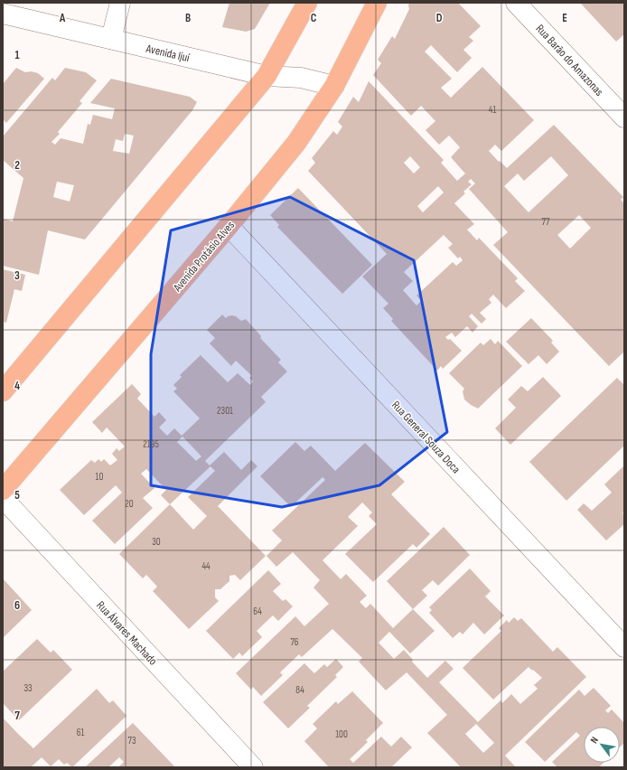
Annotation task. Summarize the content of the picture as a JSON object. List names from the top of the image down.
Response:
{
  "streets": {
    "main road": ["Avenida Protásio Alves"],
    "street": [
      "Avenida Ijuí",
      "Rua Barão do Amazonas",
      "Rua General Souza Doca",
      "Rua Álvares Machado"
    ]
  },
  "crossings": [
    ["Avenida Ijuí", "Avenida Protásio Alves"],
    ["Avenida Protásio Alves", "Rua General Souza Doca"]
  ],
  "house_numbers": [
    "41",
    "77",
    "2301",
    "2195",
    "10",
    "20",
    "30",
    "44",
    "64",
    "76",
    "33",
    "84",
    "61",
    "100",
    "73"
  ],
  "north": "top left",
  "grid": {
    "columns": [
      "A",
      "B",
      "C",
      "D",
      "E"
    ],
    "rows": [
      "1",
      "2",
      "3",
      "4",
      "5",
      "6",
      "7"
    ]
  }
}
